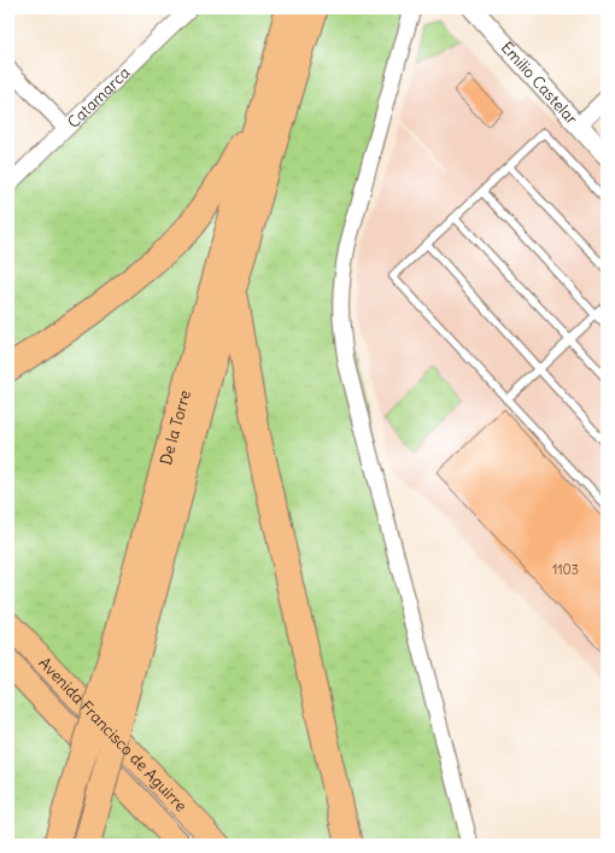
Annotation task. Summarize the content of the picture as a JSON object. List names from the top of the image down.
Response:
{
  "streets": {
    "highway": ["De la Torre"],
    "main road": ["Avenida Francisco de Aguirre"],
    "street": ["Emilio Castelar", "Catamarca"]
  },
  "house_numbers": ["1103"]
}
